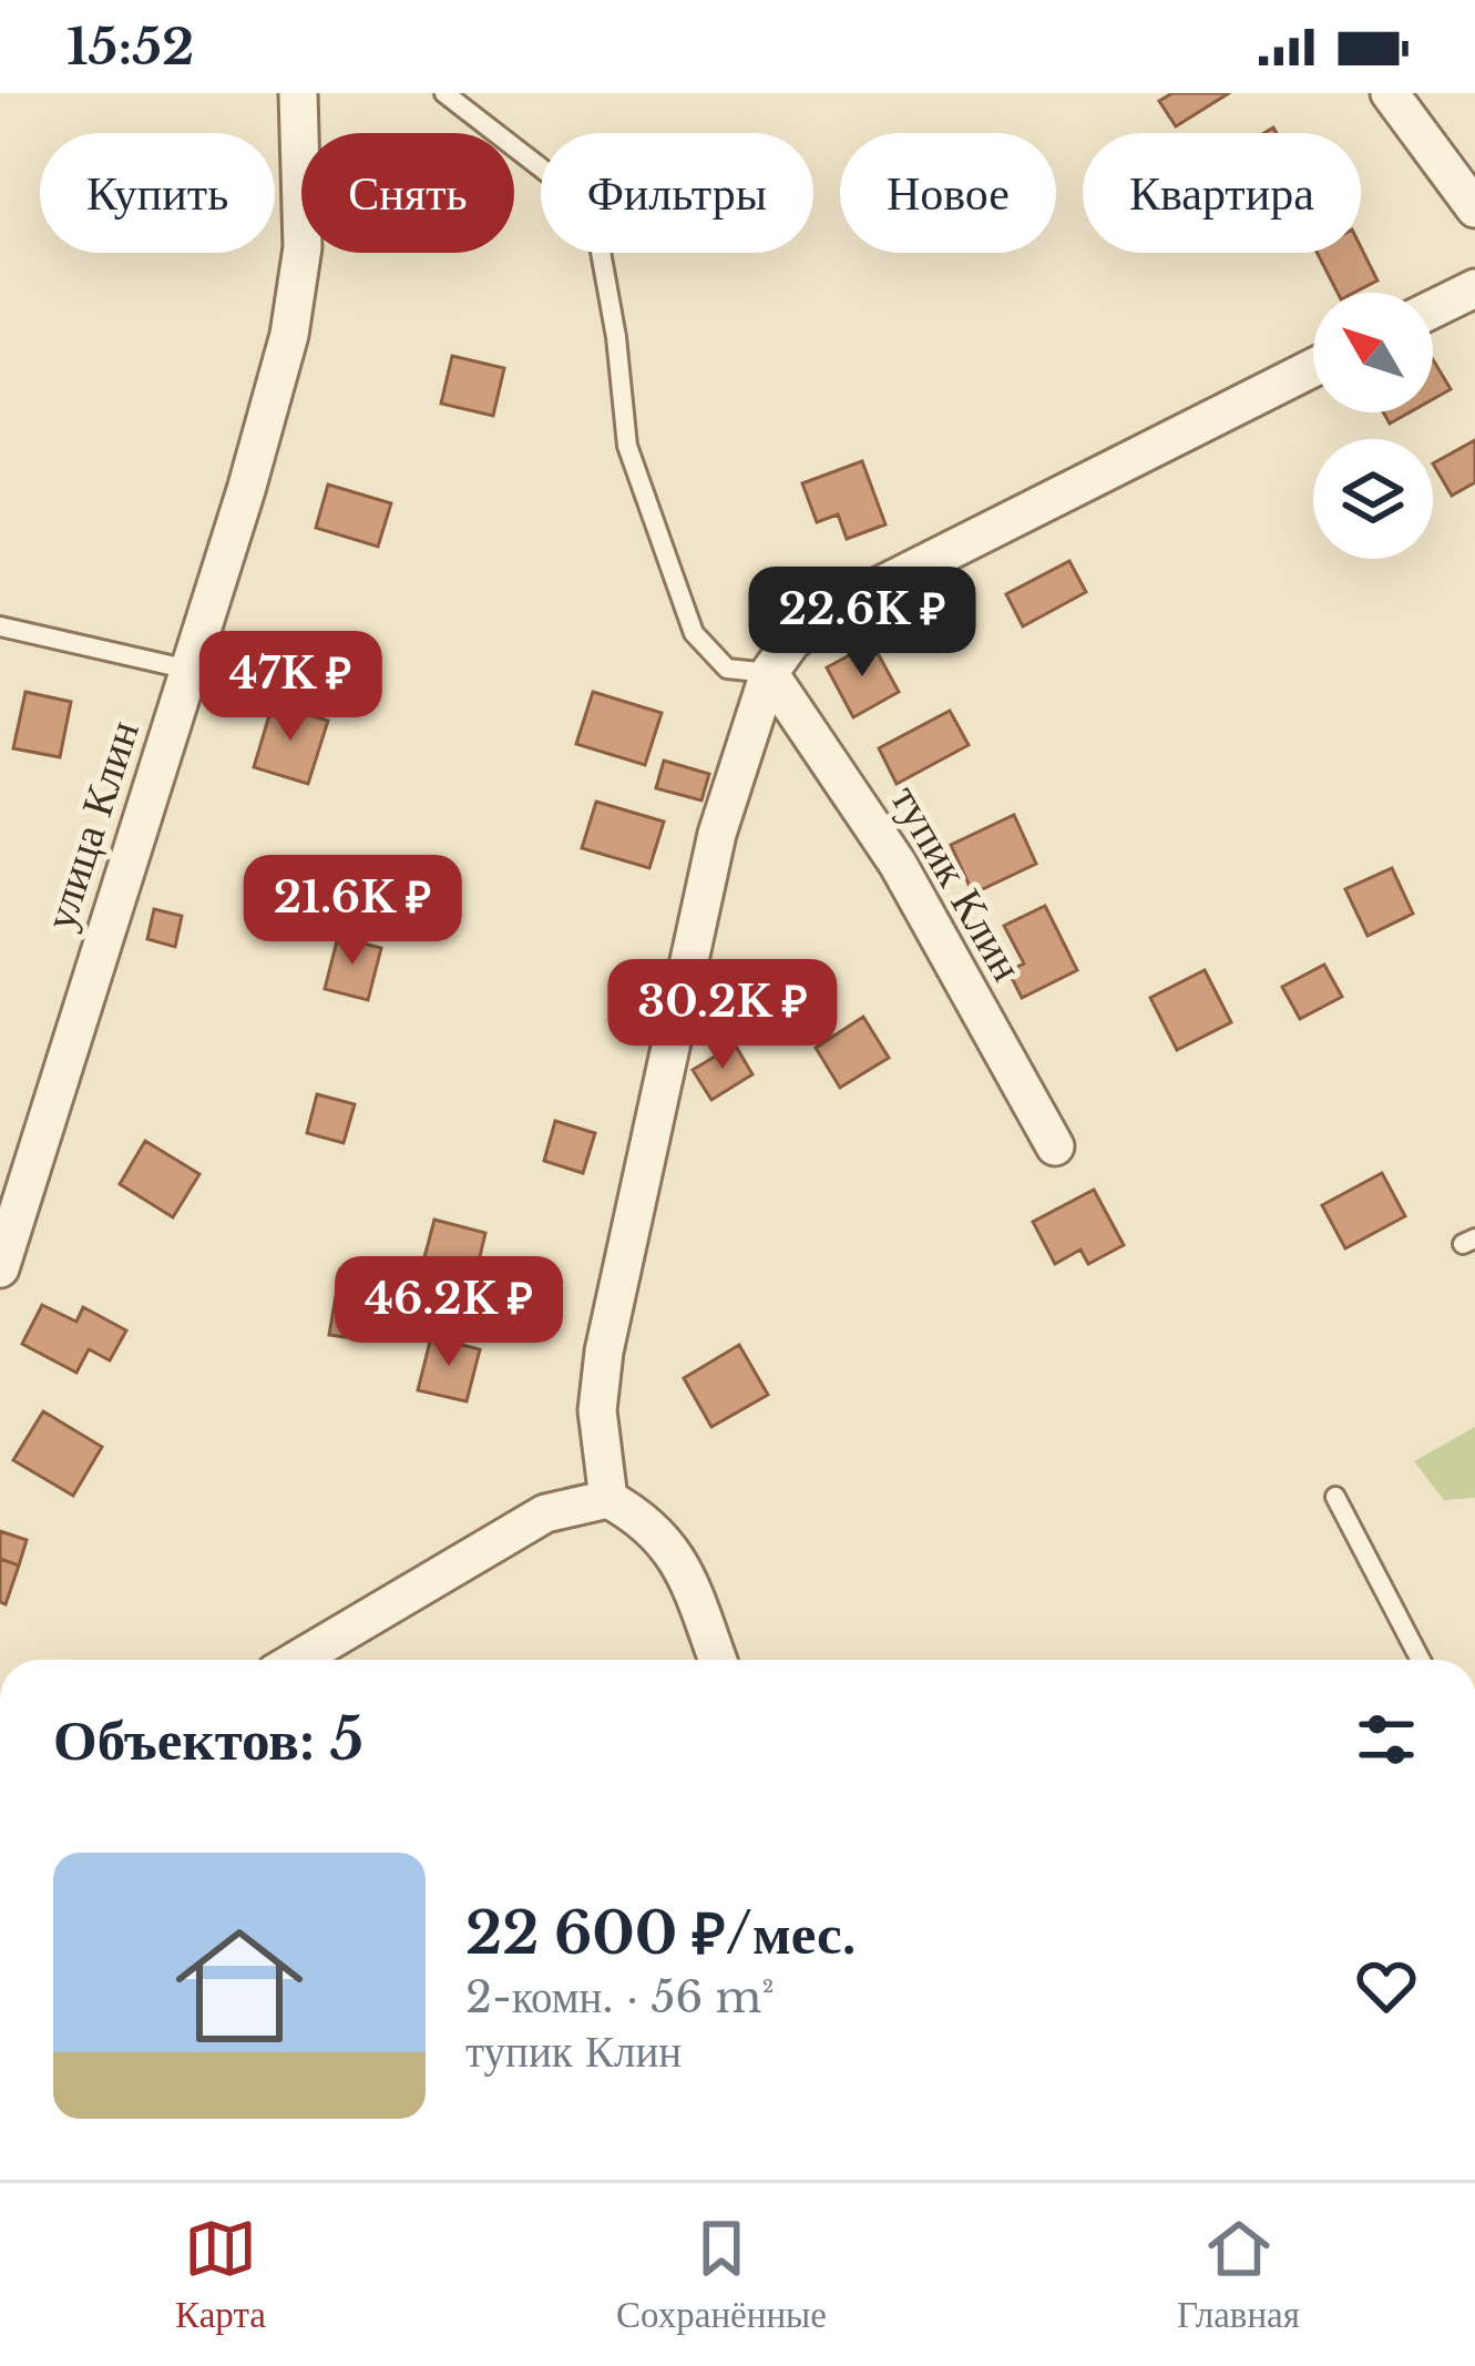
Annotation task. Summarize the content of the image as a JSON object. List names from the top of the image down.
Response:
{
  "streets": {
    "street": ["улица Клин", "тупик Клин"]
  },
  "north": "top left",
  "page": {
    "status": "15:52",
    "chip": [
      "Купить",
      "Снять",
      "Фильтры",
      "Новое",
      "Квартира"
    ],
    "price": [
      "22.6K ₽",
      "47K ₽",
      "21.6K ₽",
      "30.2K ₽",
      "46.2K ₽"
    ],
    "heading": "Объектов: 5",
    "list": [
      {
        "name": "22 600 ₽/мес.",
        "note": "2-комн. · 56 m² · тупик Клин"
      }
    ],
    "tabs": ["Карта", "Сохранённые", "Главная"]
  }
}
